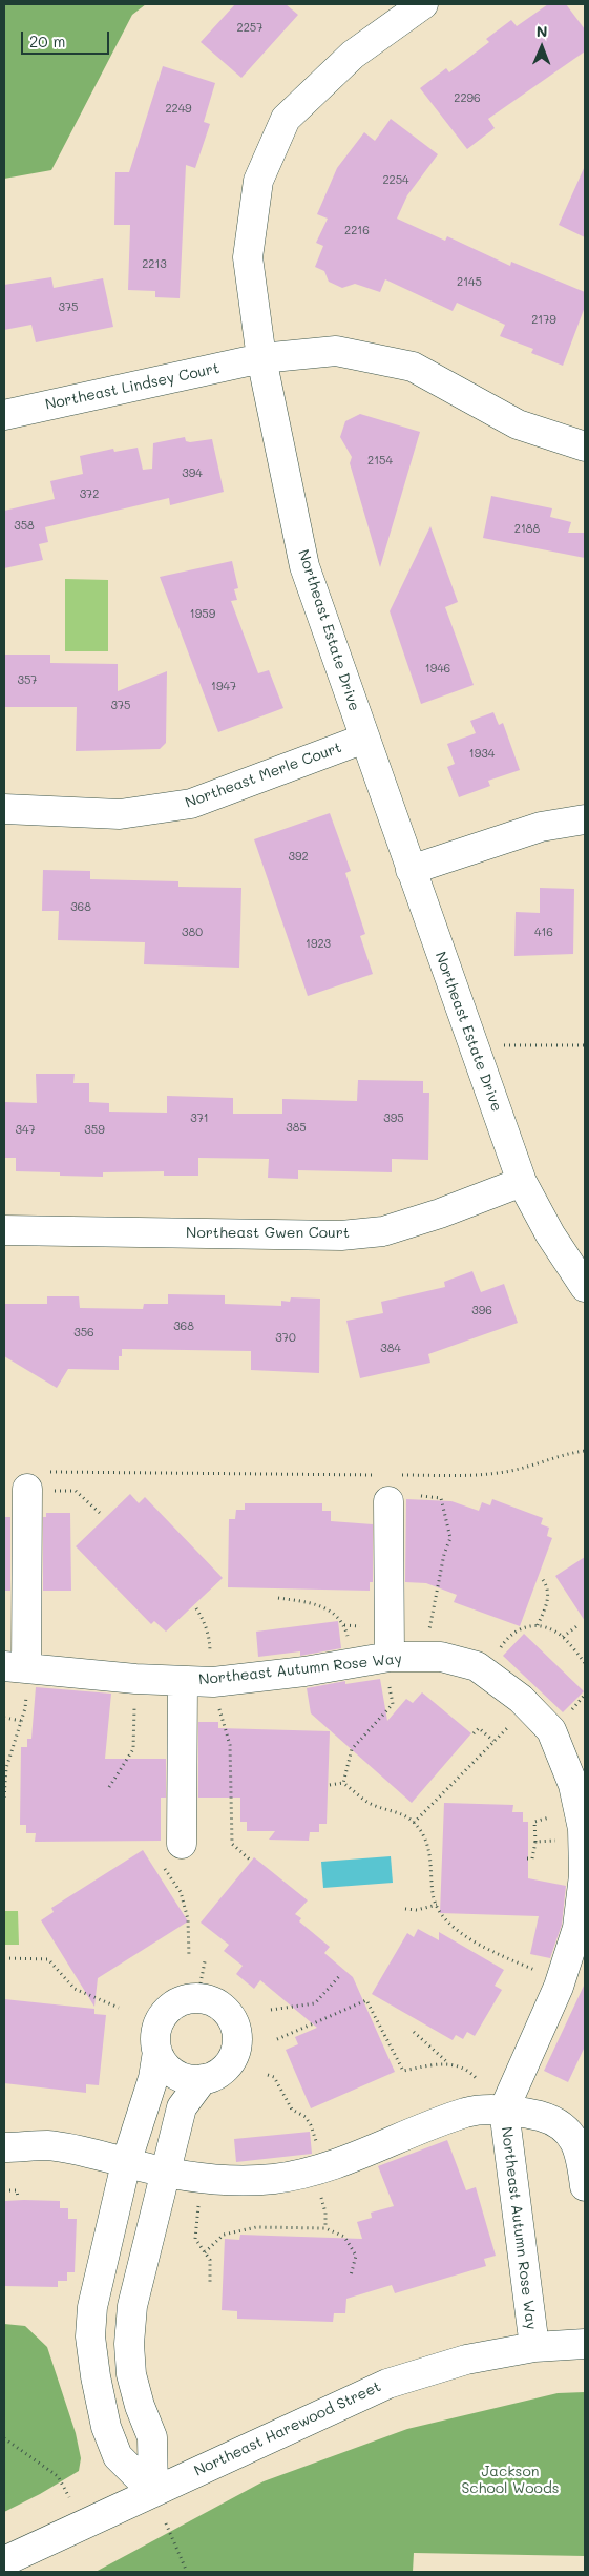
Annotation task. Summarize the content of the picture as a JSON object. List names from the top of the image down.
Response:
{
  "streets": {
    "street": [
      "Northeast Lindsey Court",
      "Northeast Estate Drive",
      "Northeast Merle Court",
      "Northeast Gwen Court",
      "Northeast Autumn Rose Way",
      "Northeast Harewood Street"
    ]
  },
  "crossings": [
    ["Northeast Lindsey Court", "Northeast Estate Drive"],
    ["Northeast Estate Drive", "Northeast Merle Court"],
    ["Northeast Estate Drive", "Northeast Gwen Court"],
    ["Northeast Autumn Rose Way", "Northeast Harewood Street"]
  ],
  "parks": ["Jackson School Woods"],
  "house_numbers": [
    "2257",
    "2296",
    "2249",
    "2254",
    "2216",
    "2213",
    "2145",
    "375",
    "2179",
    "2154",
    "394",
    "372",
    "358",
    "2188",
    "1959",
    "1946",
    "357",
    "1947",
    "375",
    "1934",
    "392",
    "368",
    "380",
    "416",
    "1923",
    "371",
    "395",
    "385",
    "347",
    "359",
    "396",
    "368",
    "356",
    "370",
    "384"
  ],
  "scale_bar": "20 m",
  "north": "top"
}
